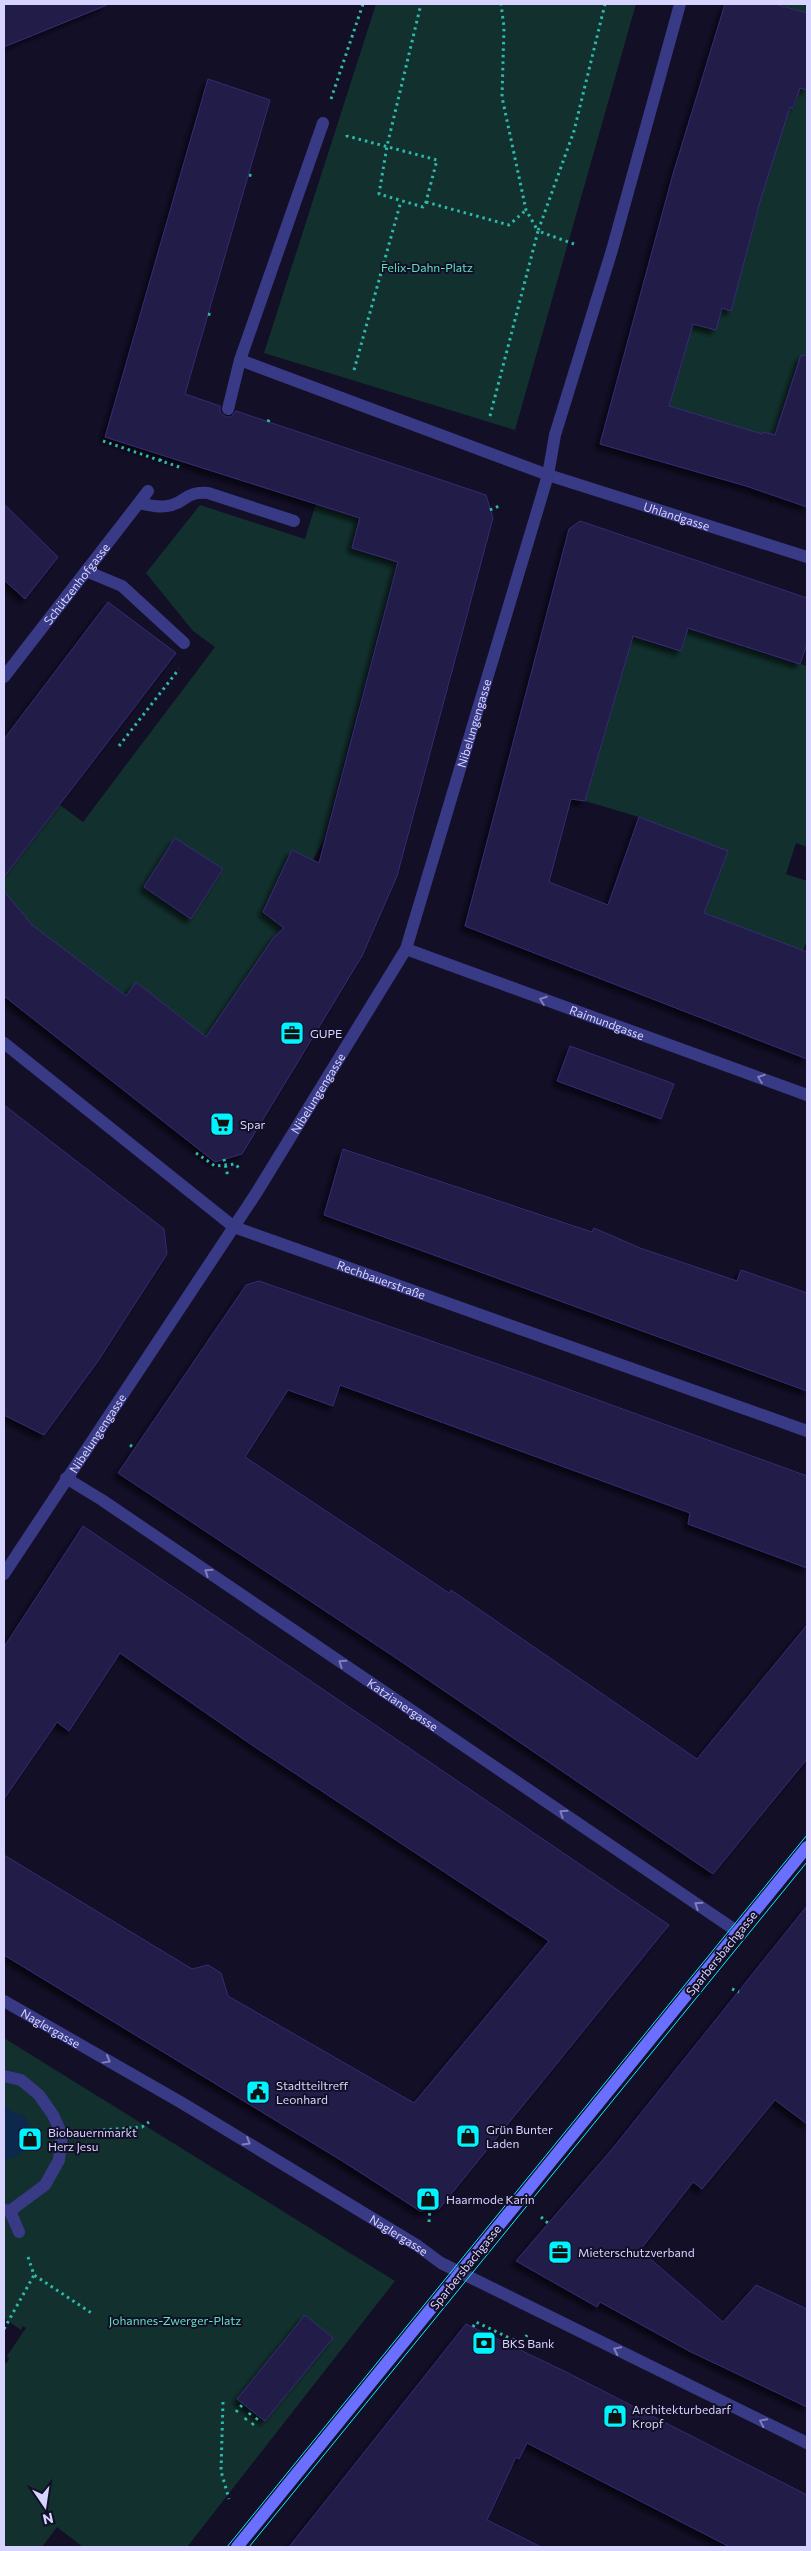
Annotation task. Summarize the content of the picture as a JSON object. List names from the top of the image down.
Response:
{
  "streets": {
    "main road": ["Sparbersbachgasse"],
    "street": [
      "Uhlandgasse",
      "Schützenhofgasse",
      "Nibelungengasse",
      "Raimundgasse",
      "Rechbauerstraße",
      "Katzianergasse",
      "Naglergasse"
    ]
  },
  "crossings": [
    ["Uhlandgasse", "Nibelungengasse"],
    ["Nibelungengasse", "Raimundgasse"],
    ["Nibelungengasse", "Rechbauerstraße"],
    ["Nibelungengasse", "Katzianergasse"],
    ["Katzianergasse", "Sparbersbachgasse"],
    ["Sparbersbachgasse", "Naglergasse"]
  ],
  "one_way": ["Raimundgasse", "Katzianergasse"],
  "parks": ["Felix-Dahn-Platz", "Johannes-Zwerger-Platz"],
  "places": {
    "office": ["GUPE", "Mieterschutzverband"],
    "supermarket": ["Spar"],
    "public building": ["Stadtteiltreff Leonhard"],
    "shop": [
      "Grün Bunter Laden",
      "Biobauernmarkt Herz Jesu",
      "Haarmode Karin",
      "Architekturbedarf Kropf"
    ],
    "bank": ["BKS Bank"]
  },
  "north": "bottom"
}
